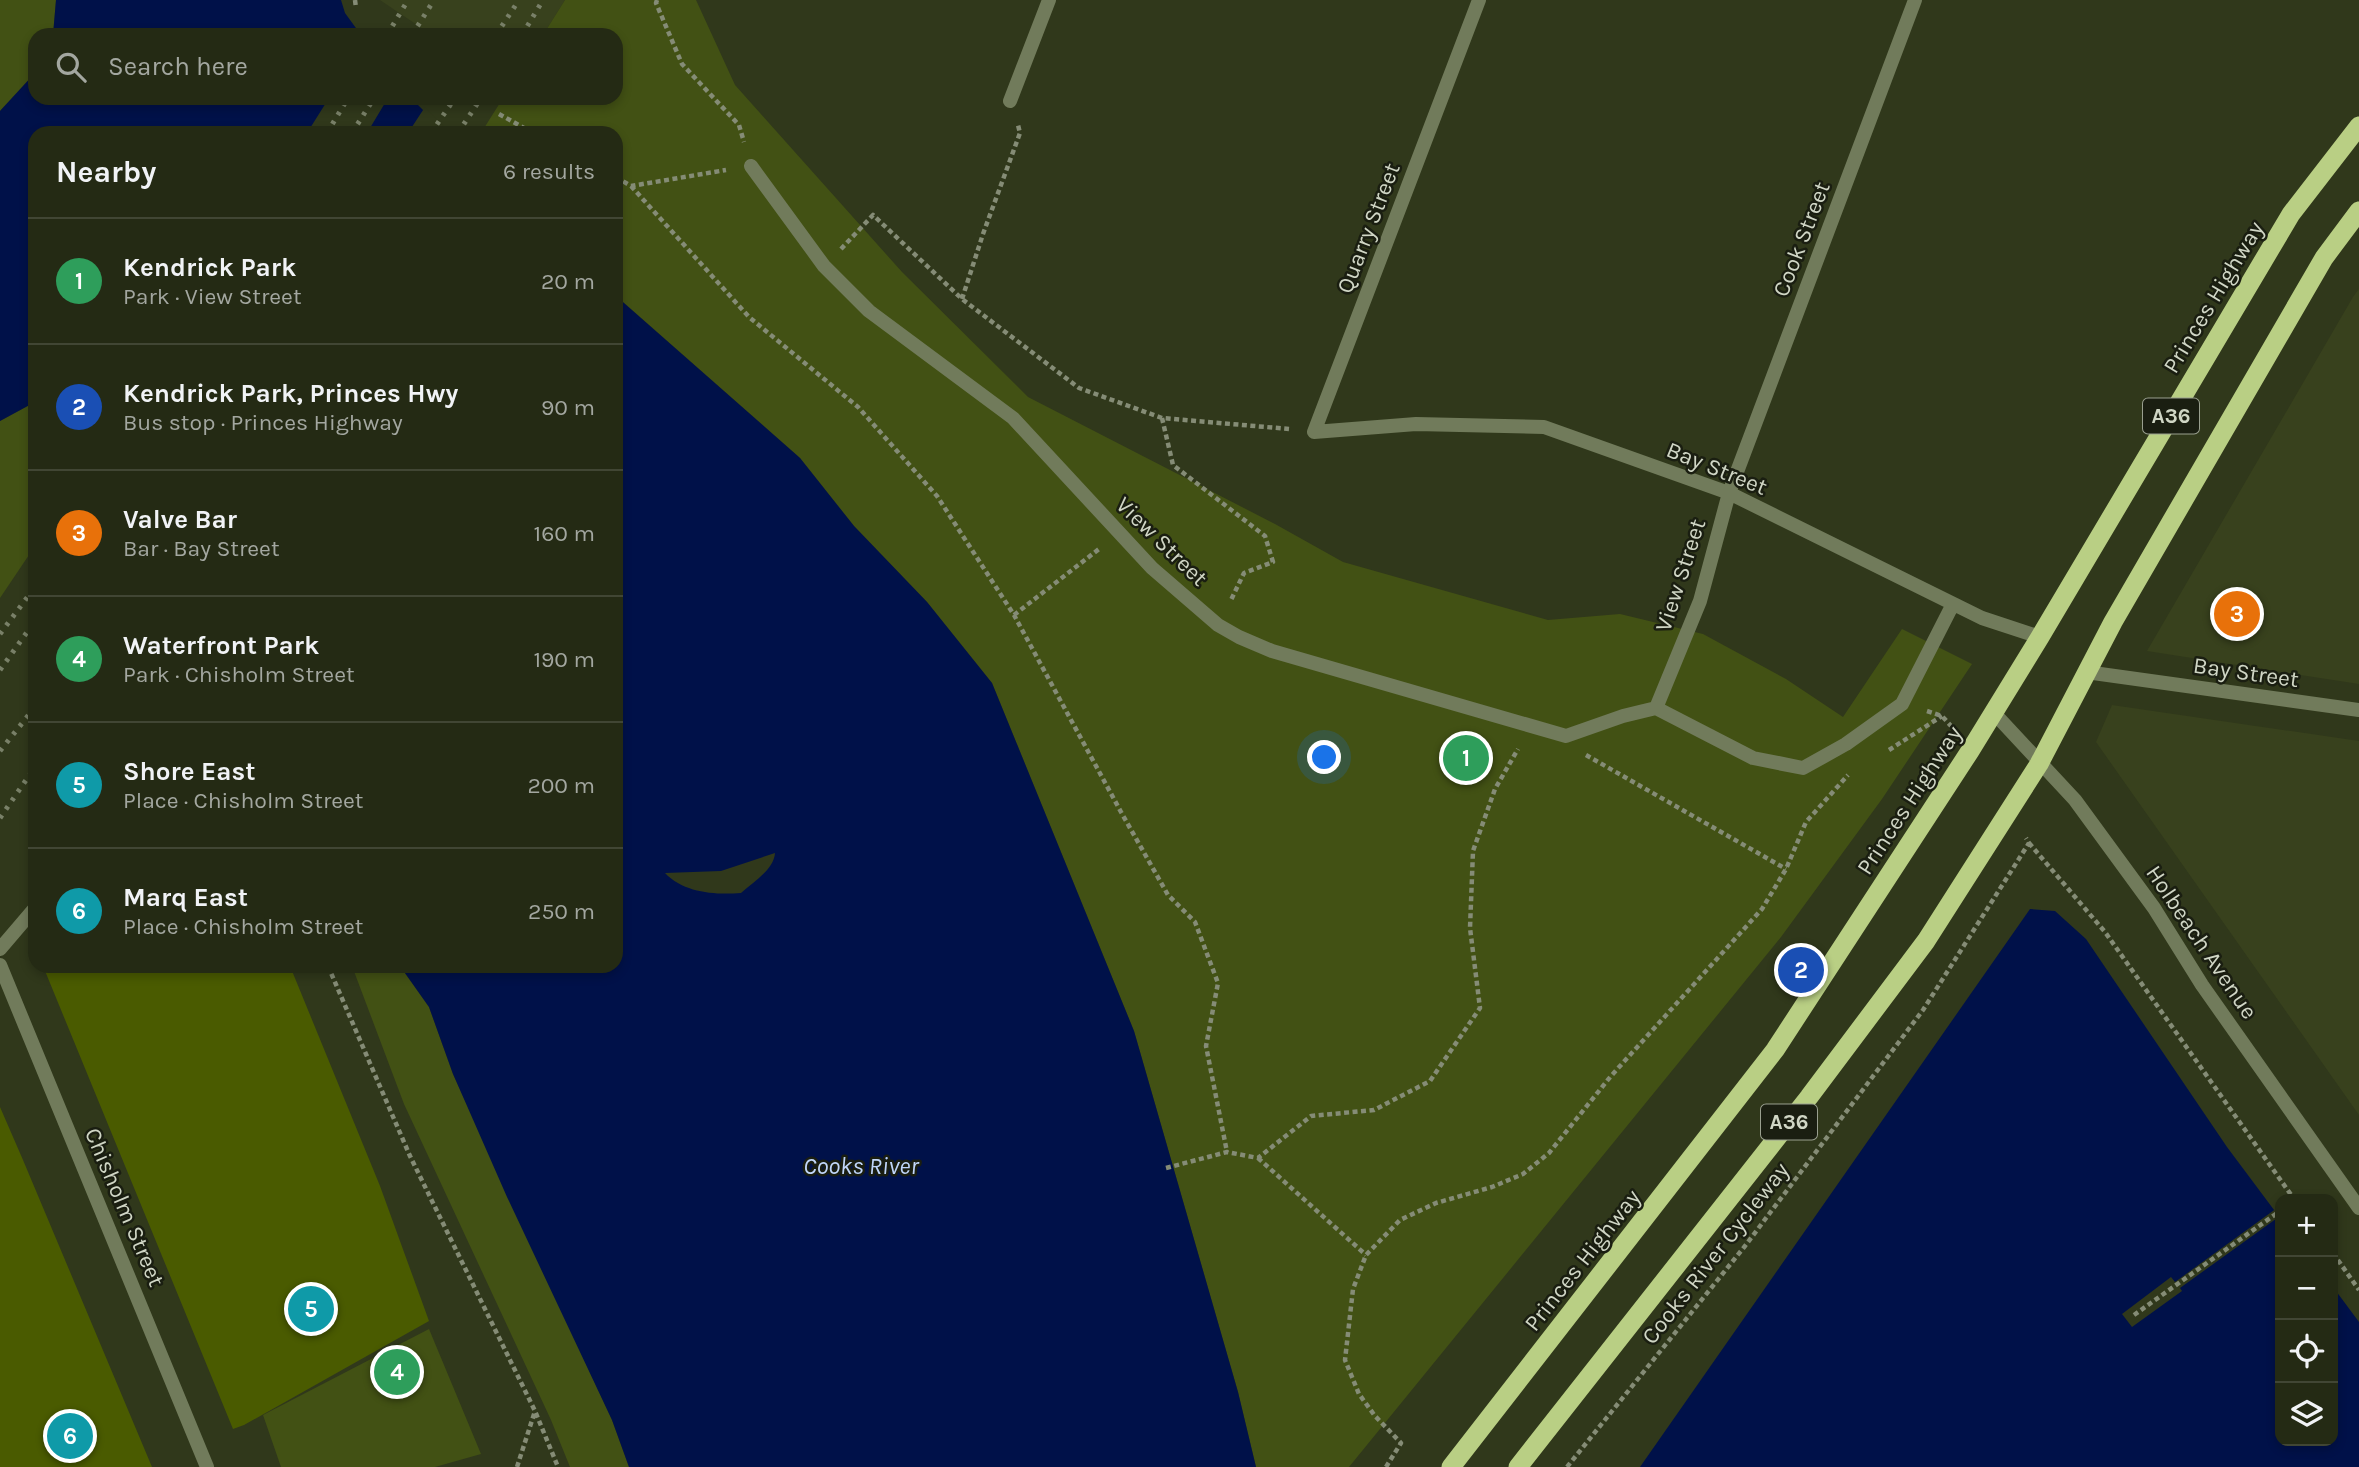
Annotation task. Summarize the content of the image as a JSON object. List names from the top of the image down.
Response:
{
  "streets": {
    "highway": ["Princes Highway", "A36"],
    "street": [
      "Quarry Street",
      "Cook Street",
      "Bay Street",
      "View Street",
      "Holbeach Avenue",
      "Chisholm Street"
    ],
    "path": ["Cooks River Cycleway"]
  },
  "crossings": [
    ["Quarry Street", "Bay Street"],
    ["Cook Street", "Bay Street"],
    ["Cook Street", "View Street"],
    ["Princes Highway", "Bay Street"],
    ["Princes Highway", "Holbeach Avenue"],
    ["A36", "Bay Street"],
    ["A36", "Holbeach Avenue"],
    ["Bay Street", "View Street"]
  ],
  "water": ["Cooks River"],
  "page": {
    "search": "Search here",
    "heading": ["Nearby", "6 results"],
    "list": [
      {
        "mark": "1",
        "name": "Kendrick Park",
        "note": "Park · View Street",
        "value": "20 m"
      },
      {
        "mark": "2",
        "name": "Kendrick Park, Princes Hwy",
        "note": "Bus stop · Princes Highway",
        "value": "90 m"
      },
      {
        "mark": "3",
        "name": "Valve Bar",
        "note": "Bar · Bay Street",
        "value": "160 m"
      },
      {
        "mark": "4",
        "name": "Waterfront Park",
        "note": "Park · Chisholm Street",
        "value": "190 m"
      },
      {
        "mark": "5",
        "name": "Shore East",
        "note": "Place · Chisholm Street",
        "value": "200 m"
      },
      {
        "mark": "6",
        "name": "Marq East",
        "note": "Place · Chisholm Street",
        "value": "250 m"
      }
    ],
    "pins": [
      "3",
      "1",
      "2",
      "5",
      "4",
      "6"
    ],
    "map_buttons": ["+", "−"]
  }
}
